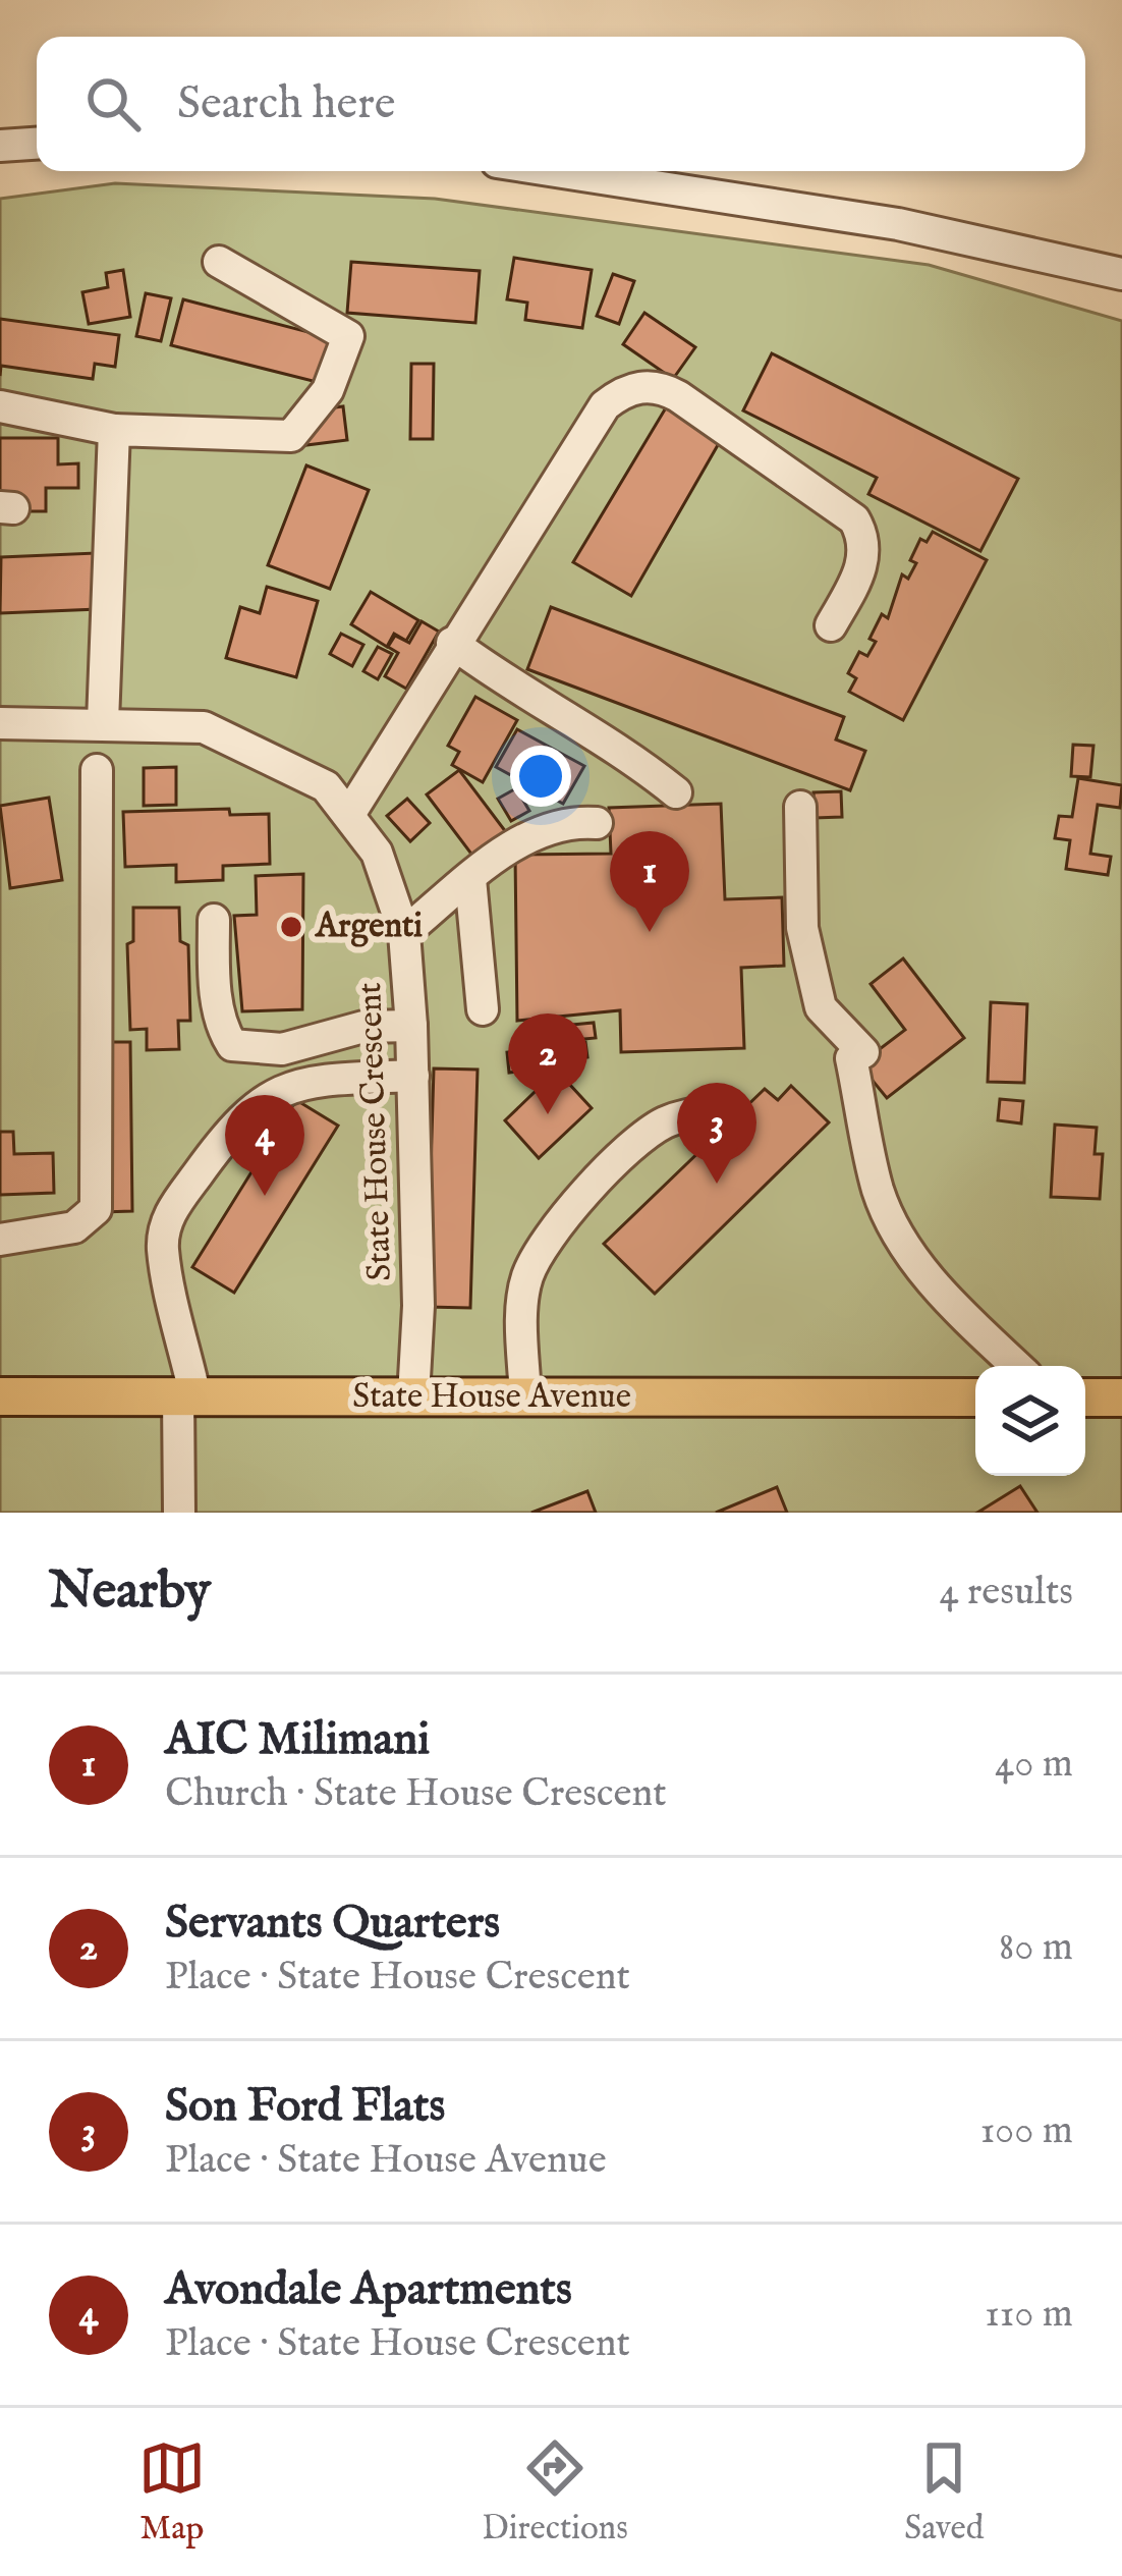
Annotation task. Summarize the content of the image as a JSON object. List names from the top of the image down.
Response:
{
  "streets": {
    "main road": ["State House Avenue"],
    "street": ["State House Crescent"]
  },
  "crossings": [
    ["State House Crescent", "State House Avenue"]
  ],
  "places": ["Argenti"],
  "page": {
    "search": "Search here",
    "pins": [
      "1",
      "2",
      "3",
      "4"
    ],
    "heading": ["Nearby", "4 results"],
    "list": [
      {
        "mark": "1",
        "name": "AIC Milimani",
        "note": "Church · State House Crescent",
        "value": "40 m"
      },
      {
        "mark": "2",
        "name": "Servants Quarters",
        "note": "Place · State House Crescent",
        "value": "80 m"
      },
      {
        "mark": "3",
        "name": "Son Ford Flats",
        "note": "Place · State House Avenue",
        "value": "100 m"
      },
      {
        "mark": "4",
        "name": "Avondale Apartments",
        "note": "Place · State House Crescent",
        "value": "110 m"
      }
    ],
    "nav": ["Map", "Directions", "Saved"]
  }
}
